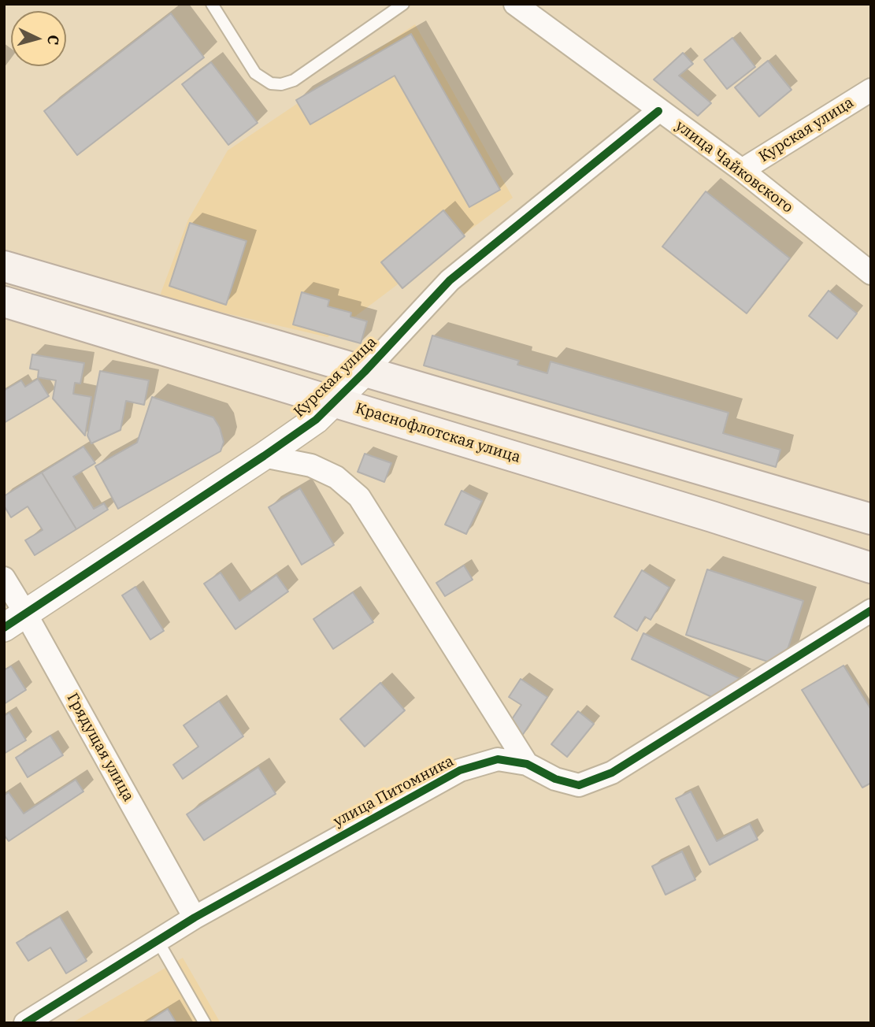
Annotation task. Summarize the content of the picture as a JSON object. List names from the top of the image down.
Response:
{
  "streets": {
    "main road": ["Краснофлотская улица"],
    "street": [
      "Курская улица",
      "улица Чайковского",
      "Грядущая улица",
      "улица Питомника"
    ]
  },
  "crossings": [
    ["Курская улица", "улица Чайковского"],
    ["Курская улица", "Краснофлотская улица"],
    ["Курская улица", "Грядущая улица"],
    ["Грядущая улица", "улица Питомника"]
  ],
  "north": "right"
}
